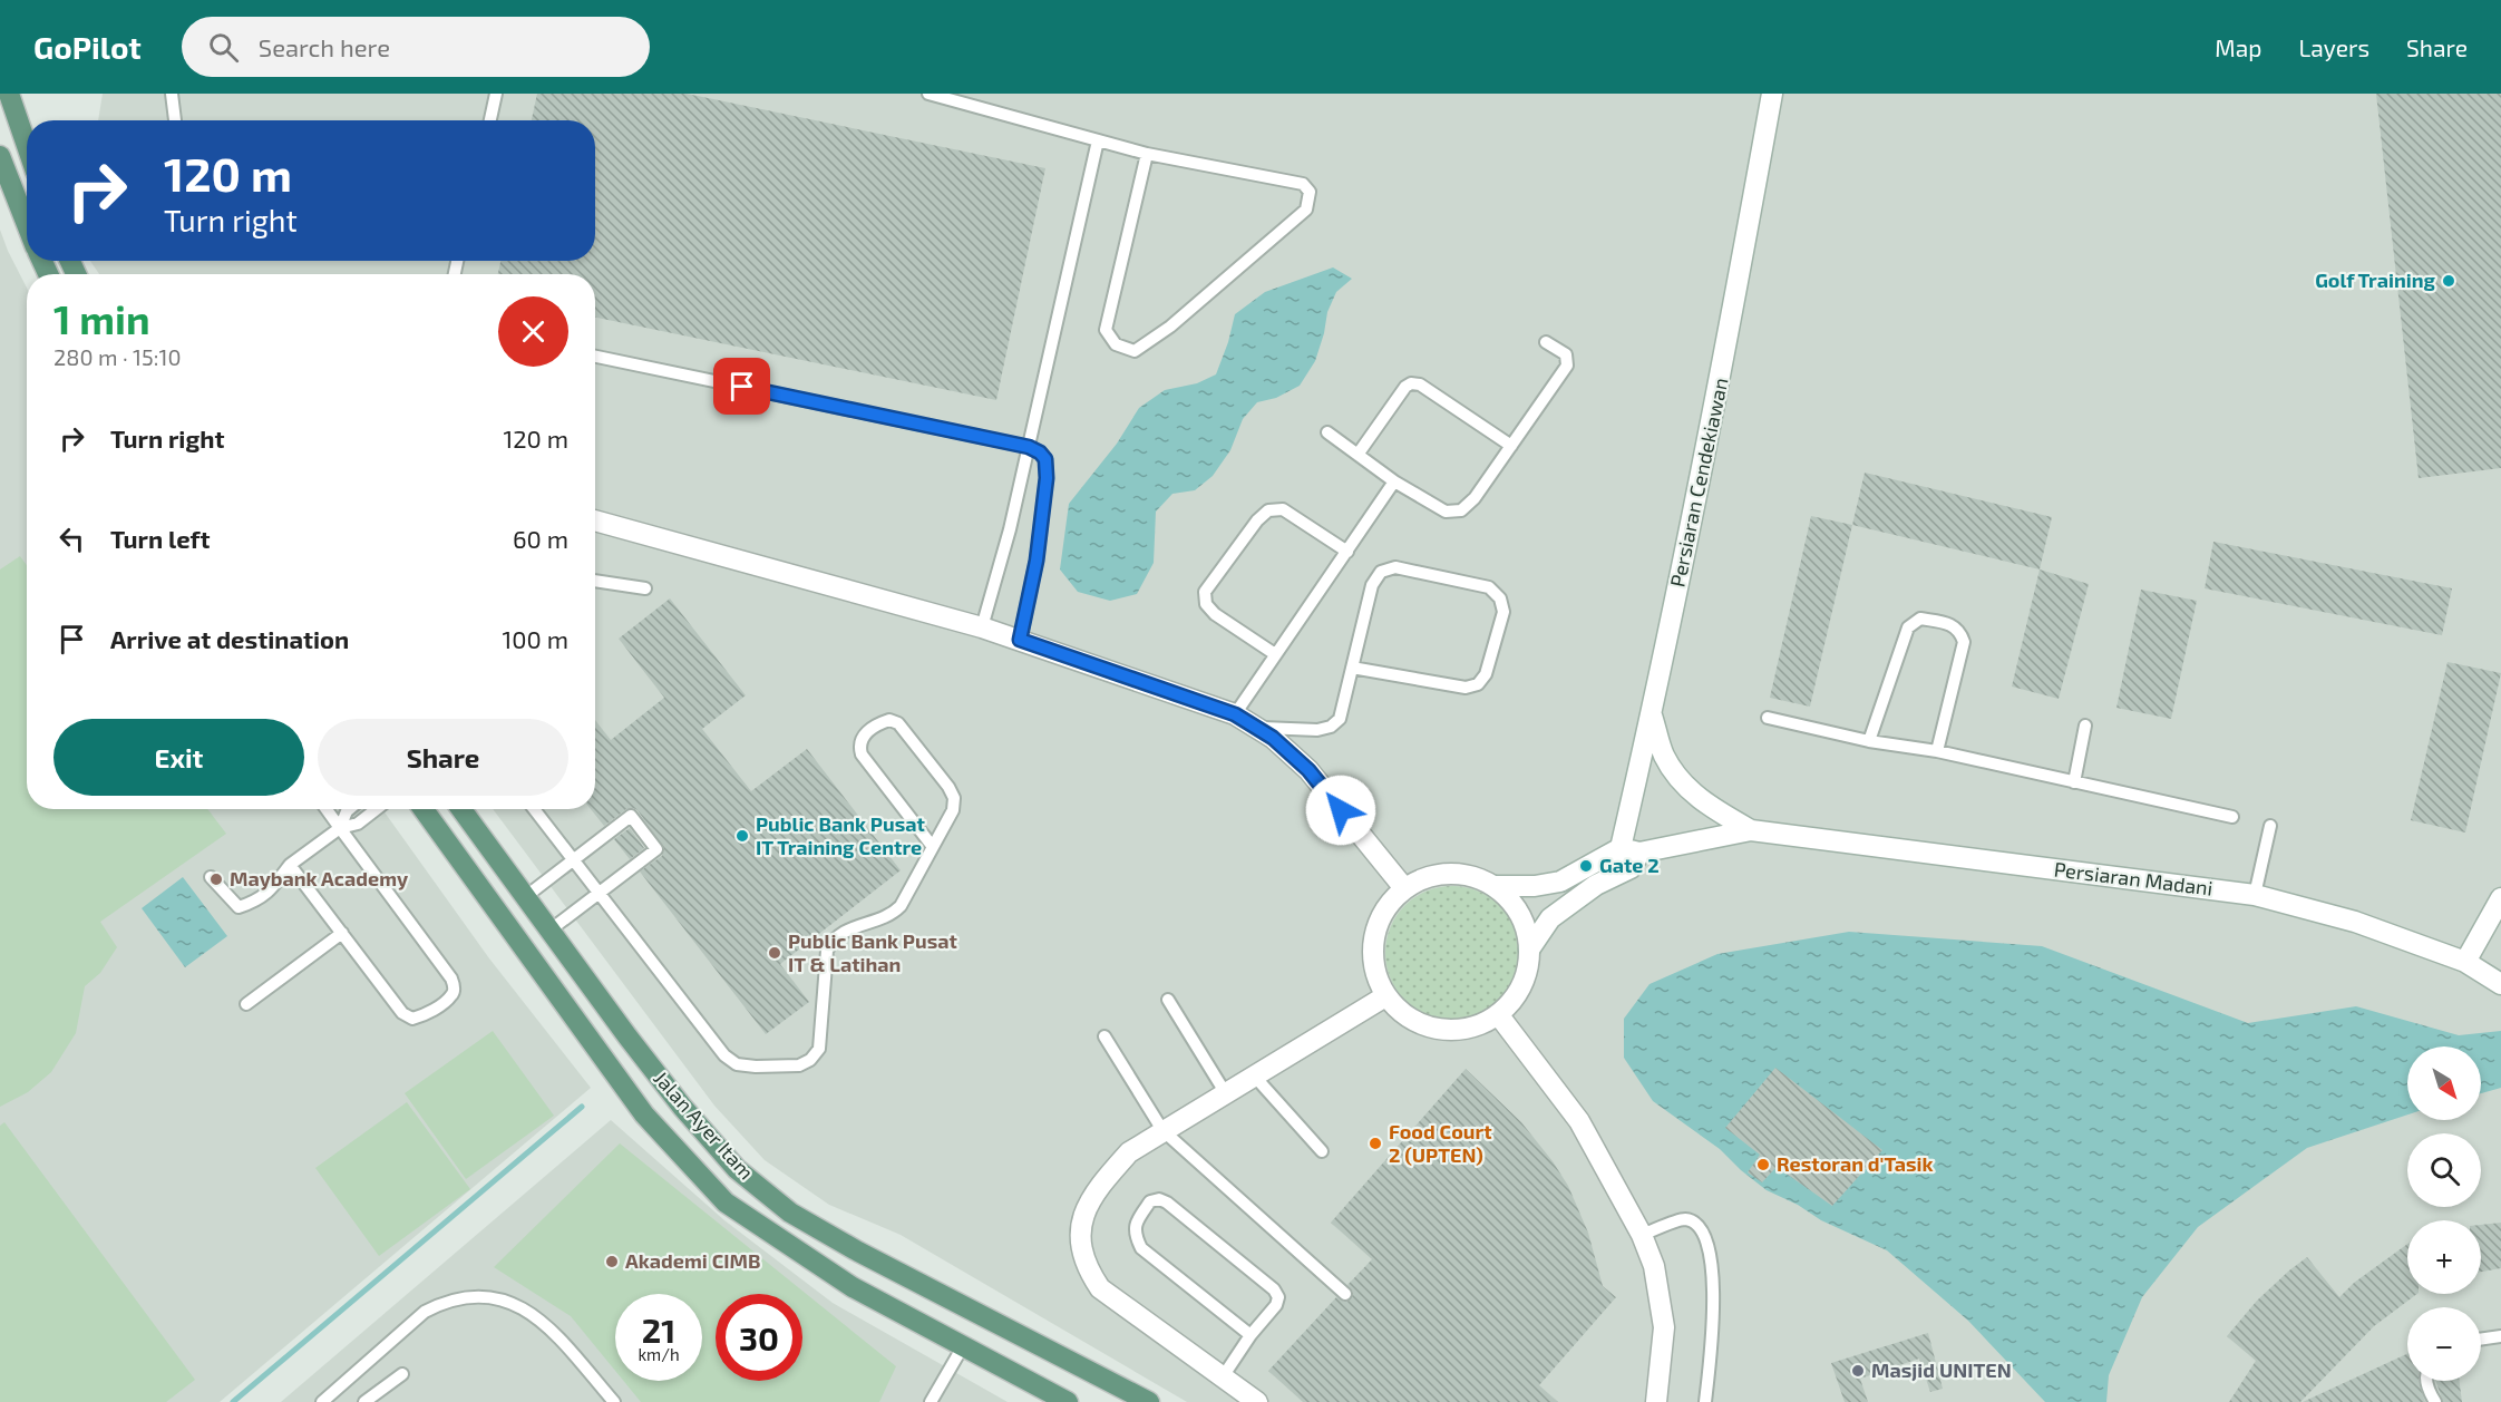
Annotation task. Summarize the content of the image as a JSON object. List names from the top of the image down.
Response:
{
  "streets": {
    "main road": ["Jalan Ayer Itam"],
    "street": ["Persiaran Cendekiawan", "Persiaran Madani"]
  },
  "places": [
    "Golf Training",
    "Public Bank Pusat IT Training Centre",
    "Gate 2",
    "Maybank Academy",
    "Public Bank Pusat IT & Latihan",
    "Food Court 2 (UPTEN)",
    "Restoran d'Tasik",
    "Akademi CIMB",
    "Masjid UNITEN"
  ],
  "north": "bottom right",
  "page": {
    "header": "GoPilot",
    "search": "Search here",
    "nav": ["Map", "Layers", "Share"],
    "turn": ["120 m", "Turn right"],
    "heading": ["1 min", "280 m · 15:10"],
    "list": [
      {
        "name": "Turn right",
        "value": "120 m"
      },
      {
        "name": "Turn left",
        "value": "60 m"
      },
      {
        "name": "Arrive at destination",
        "value": "100 m"
      }
    ],
    "buttons": ["Exit", "Share"],
    "map_buttons": ["+", "−"],
    "speed": "21 km/h",
    "limit": "30"
  }
}
